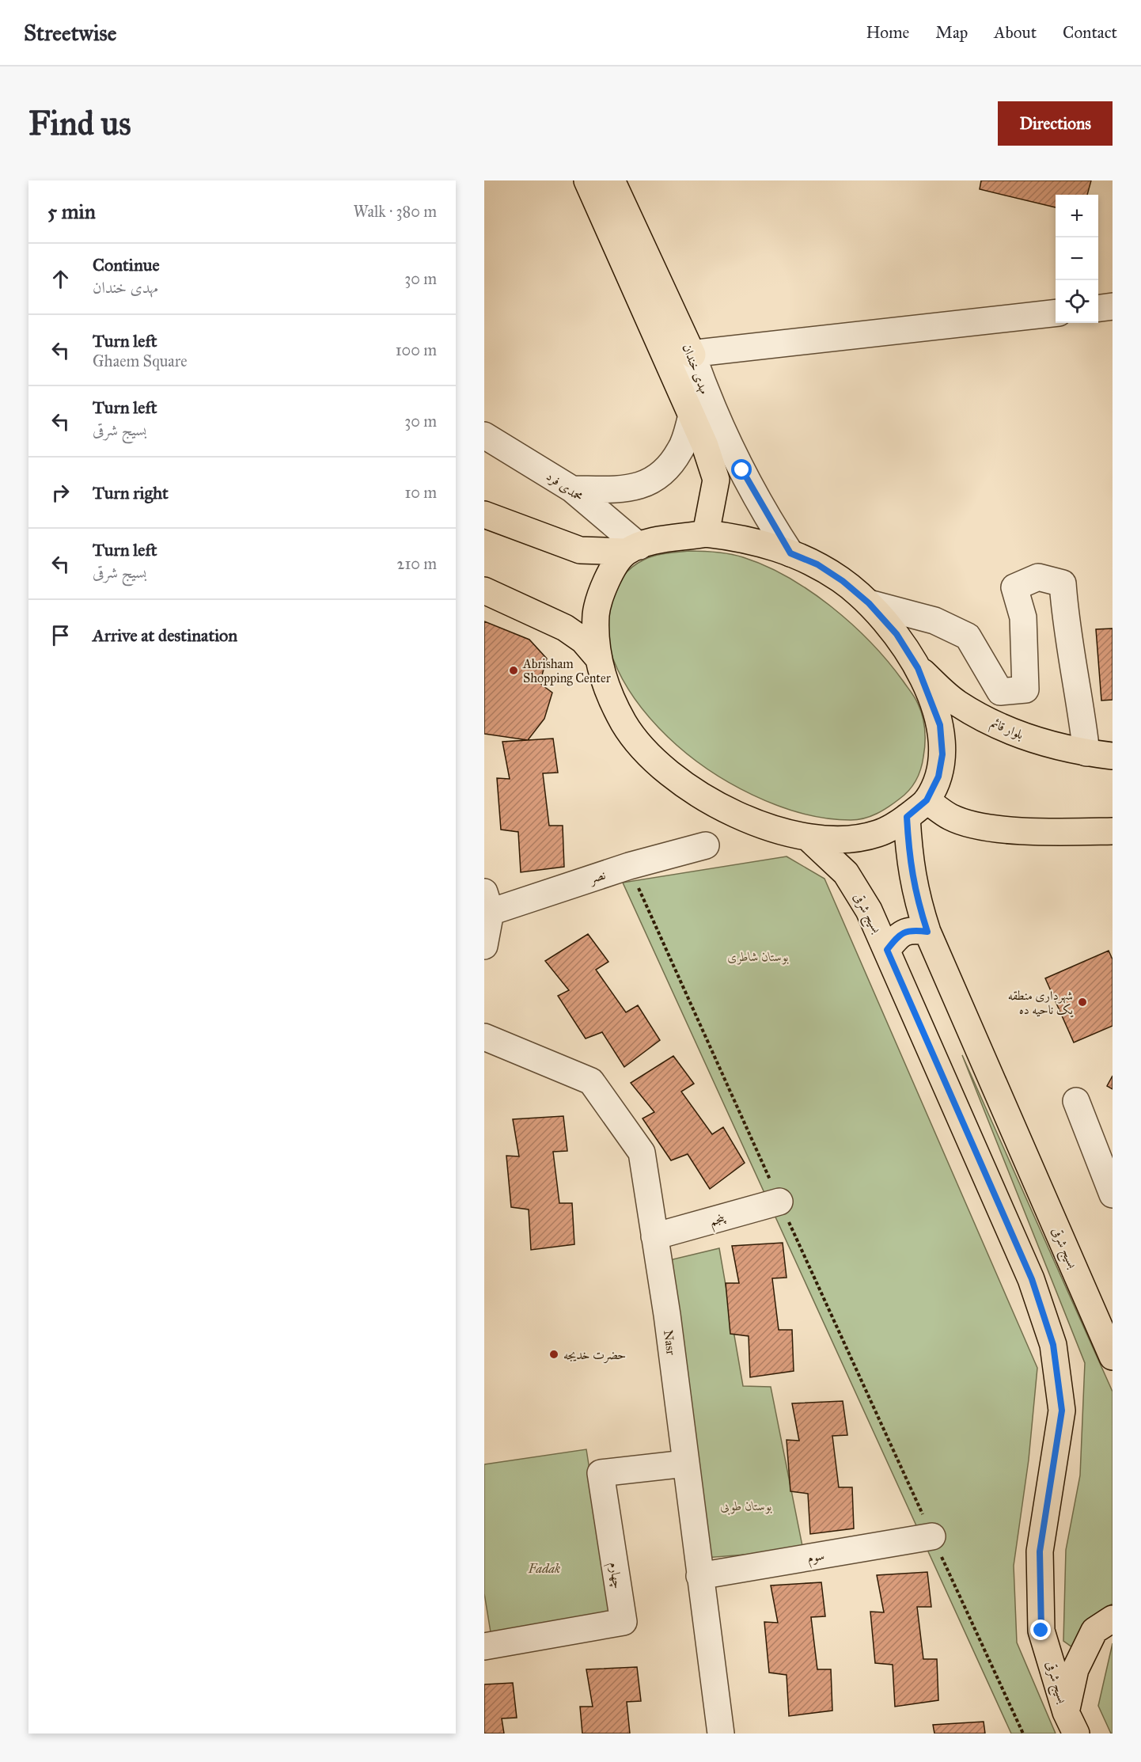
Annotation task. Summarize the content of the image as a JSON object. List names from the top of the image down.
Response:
{
  "streets": {
    "main road": ["مهدی خندان", "بلوار قائم", "بسیج شرقی"],
    "street": [
      "محمدی فرد",
      "نصر",
      "پنجم",
      "Nasr",
      "سوم",
      "چهارم"
    ]
  },
  "crossings": [
    ["پنجم", "Nasr"],
    ["Nasr", "سوم"],
    ["Nasr", "چهارم"]
  ],
  "parks": ["بوستان شاطری", "بوستان طوبی", "Fadak"],
  "places": ["Abrisham Shopping Center", "شهرداری منطقه یک ناحیه ده", "حضرت خدیجه"],
  "page": {
    "header": "Streetwise",
    "nav": [
      "Home",
      "Map",
      "About",
      "Contact"
    ],
    "buttons": "Directions",
    "title": "Find us",
    "heading": ["5 min", "Walk · 380 m"],
    "map_buttons": ["+", "−"],
    "list": [
      ["Continue", "مهدی خندان", "30 m"],
      ["Turn left", "Ghaem Square", "100 m"],
      ["Turn left", "بسیج شرقی", "30 m"],
      ["Turn right", "10 m"],
      ["Turn left", "بسیج شرقی", "210 m"],
      "Arrive at destination"
    ]
  }
}
